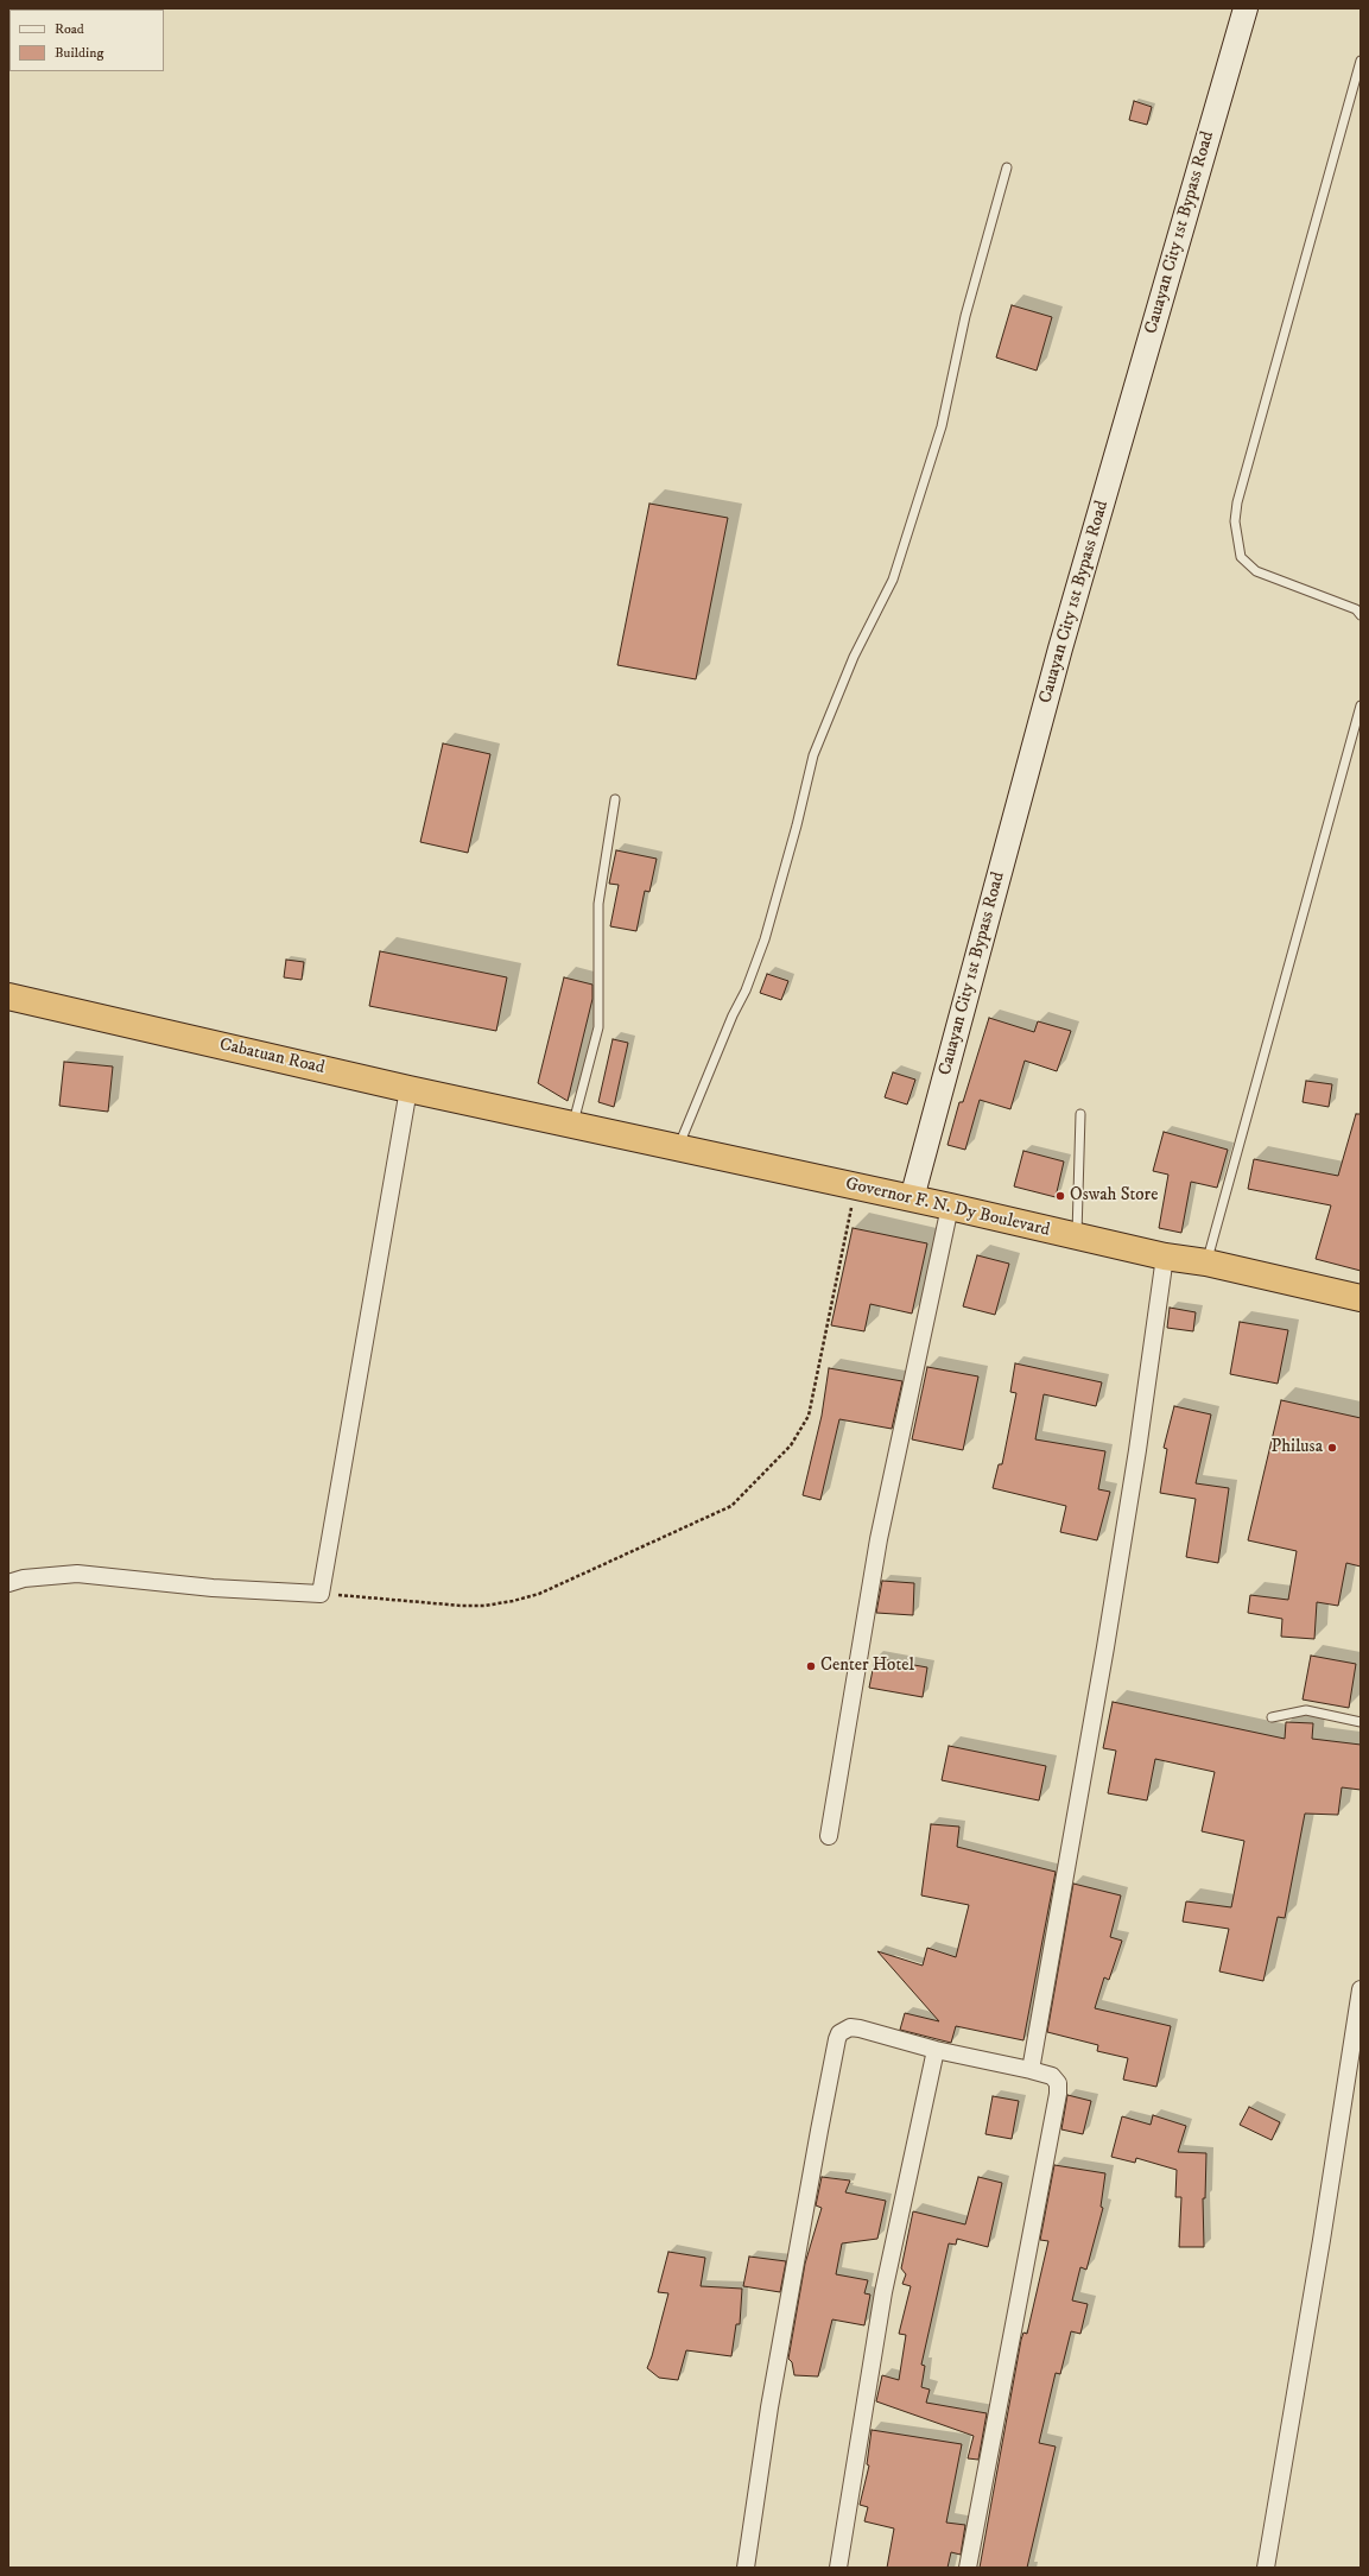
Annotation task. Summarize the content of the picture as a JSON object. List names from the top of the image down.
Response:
{
  "streets": {
    "highway": ["Cabatuan Road", "Governor F. N. Dy Boulevard"],
    "main road": ["Cauayan City 1st Bypass Road"]
  },
  "crossings": [
    ["Cauayan City 1st Bypass Road", "Governor F. N. Dy Boulevard"],
    ["Cabatuan Road", "Governor F. N. Dy Boulevard"]
  ],
  "places": ["Oswah Store", "Philusa", "Center Hotel"],
  "legend": ["Road", "Building"]
}
